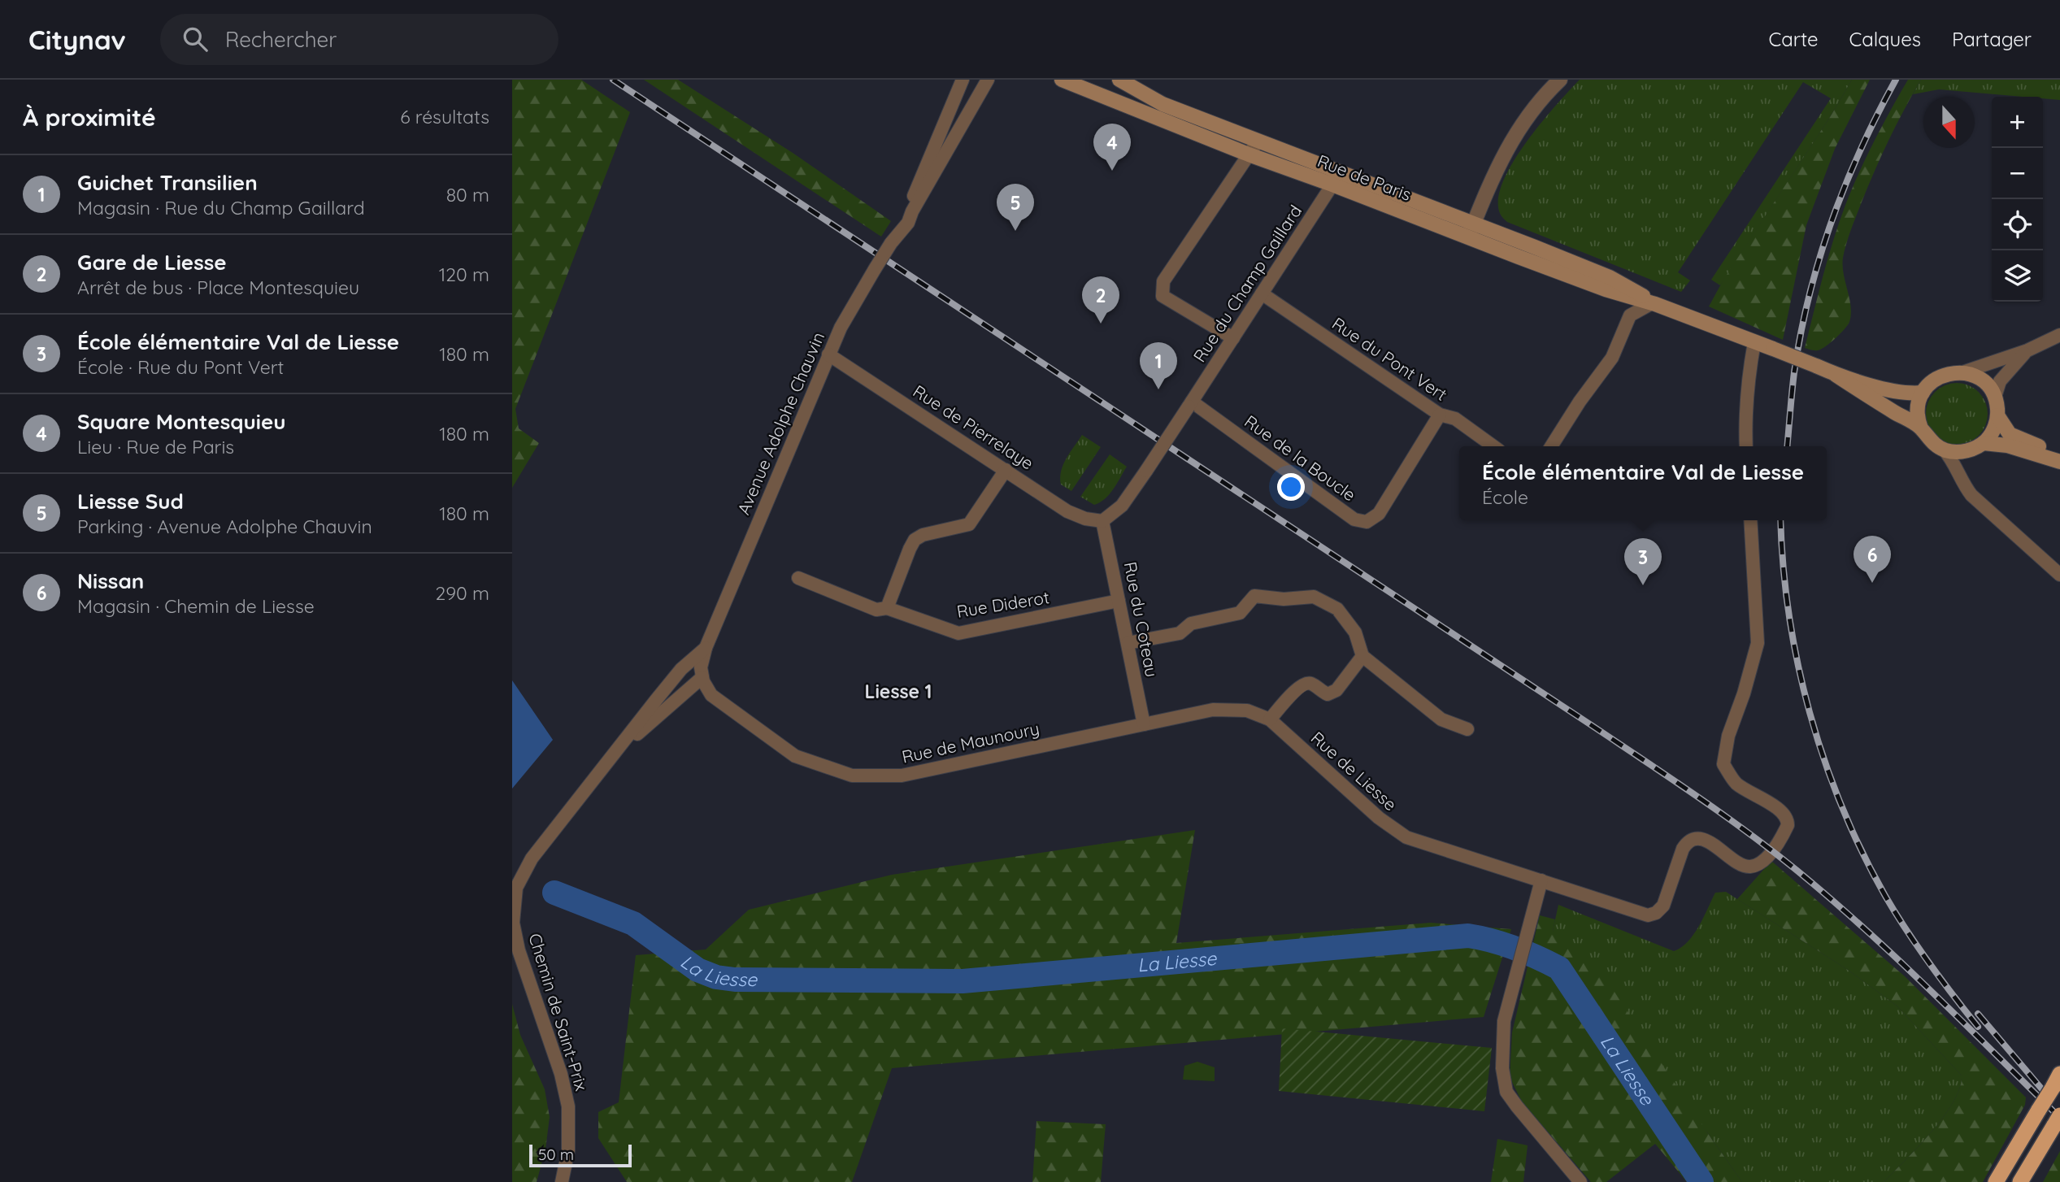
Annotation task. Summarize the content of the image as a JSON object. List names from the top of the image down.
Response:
{
  "streets": {
    "main road": ["Rue de Paris"],
    "street": [
      "Rue du Champ Gaillard",
      "Rue du Pont Vert",
      "Avenue Adolphe Chauvin",
      "Rue de Pierrelaye",
      "Rue de la Boucle",
      "Rue Diderot",
      "Rue du Coteau",
      "Rue de Maunoury",
      "Rue de Liesse",
      "Chemin de Saint-Prix"
    ]
  },
  "crossings": [
    ["Rue de Paris", "Rue du Champ Gaillard"],
    ["Rue du Champ Gaillard", "Rue du Pont Vert"],
    ["Rue du Champ Gaillard", "Rue de Pierrelaye"],
    ["Rue du Champ Gaillard", "Rue de la Boucle"],
    ["Rue du Champ Gaillard", "Rue du Coteau"],
    ["Rue du Pont Vert", "Rue de la Boucle"],
    ["Avenue Adolphe Chauvin", "Rue de Pierrelaye"],
    ["Avenue Adolphe Chauvin", "Chemin de Saint-Prix"],
    ["Rue de Pierrelaye", "Rue du Coteau"],
    ["Rue Diderot", "Rue du Coteau"],
    ["Rue du Coteau", "Rue de Maunoury"],
    ["Rue de Maunoury", "Rue de Liesse"],
    ["Rue de Maunoury", "Chemin de Saint-Prix"]
  ],
  "districts": ["Liesse 1"],
  "water": ["La Liesse"],
  "scale_bar": "50 m",
  "north": "bottom",
  "page": {
    "header": "Citynav",
    "search": "Rechercher",
    "nav": ["Carte", "Calques", "Partager"],
    "heading": ["À proximité", "6 résultats"],
    "map_buttons": ["+", "−"],
    "pins": [
      "4",
      "5",
      "2",
      "1",
      "6",
      "3"
    ],
    "list": [
      {
        "mark": "1",
        "name": "Guichet Transilien",
        "note": "Magasin · Rue du Champ Gaillard",
        "value": "80 m"
      },
      {
        "mark": "2",
        "name": "Gare de Liesse",
        "note": "Arrêt de bus · Place Montesquieu",
        "value": "120 m"
      },
      {
        "mark": "3",
        "name": "École élémentaire Val de Liesse",
        "note": "École · Rue du Pont Vert",
        "value": "180 m"
      },
      {
        "mark": "4",
        "name": "Square Montesquieu",
        "note": "Lieu · Rue de Paris",
        "value": "180 m"
      },
      {
        "mark": "5",
        "name": "Liesse Sud",
        "note": "Parking · Avenue Adolphe Chauvin",
        "value": "180 m"
      },
      {
        "mark": "6",
        "name": "Nissan",
        "note": "Magasin · Chemin de Liesse",
        "value": "290 m"
      }
    ],
    "popup": ["École élémentaire Val de Liesse", "École"],
    "scale": "50 m"
  }
}
